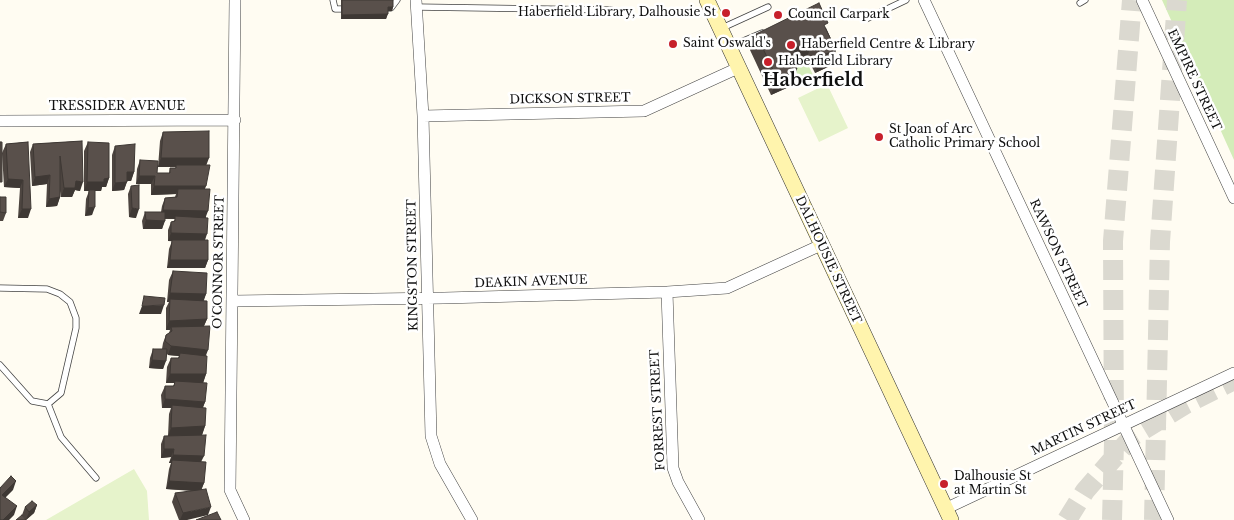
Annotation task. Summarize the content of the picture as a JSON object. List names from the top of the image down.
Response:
{
  "streets": {
    "street": [
      "EMPIRE STREET",
      "DICKSON STREET",
      "TRESSIDER AVENUE",
      "RAWSON STREET",
      "DALHOUSIE STREET",
      "O'CONNOR STREET",
      "KINGSTON STREET",
      "DEAKIN AVENUE",
      "FORREST STREET",
      "MARTIN STREET"
    ]
  },
  "crossings": [
    ["DICKSON STREET", "DALHOUSIE STREET"],
    ["DICKSON STREET", "KINGSTON STREET"],
    ["TRESSIDER AVENUE", "O'CONNOR STREET"],
    ["RAWSON STREET", "MARTIN STREET"],
    ["DALHOUSIE STREET", "DEAKIN AVENUE"],
    ["DALHOUSIE STREET", "MARTIN STREET"],
    ["O'CONNOR STREET", "DEAKIN AVENUE"],
    ["KINGSTON STREET", "DEAKIN AVENUE"],
    ["DEAKIN AVENUE", "FORREST STREET"]
  ],
  "districts": ["Haberfield"],
  "places": [
    "Haberfield Library, Dalhousie St",
    "Council Carpark",
    "Saint Oswald's",
    "Haberfield Centre & Library",
    "Haberfield Library",
    "St Joan of Arc Catholic Primary School",
    "Dalhousie St at Martin St"
  ]
}
